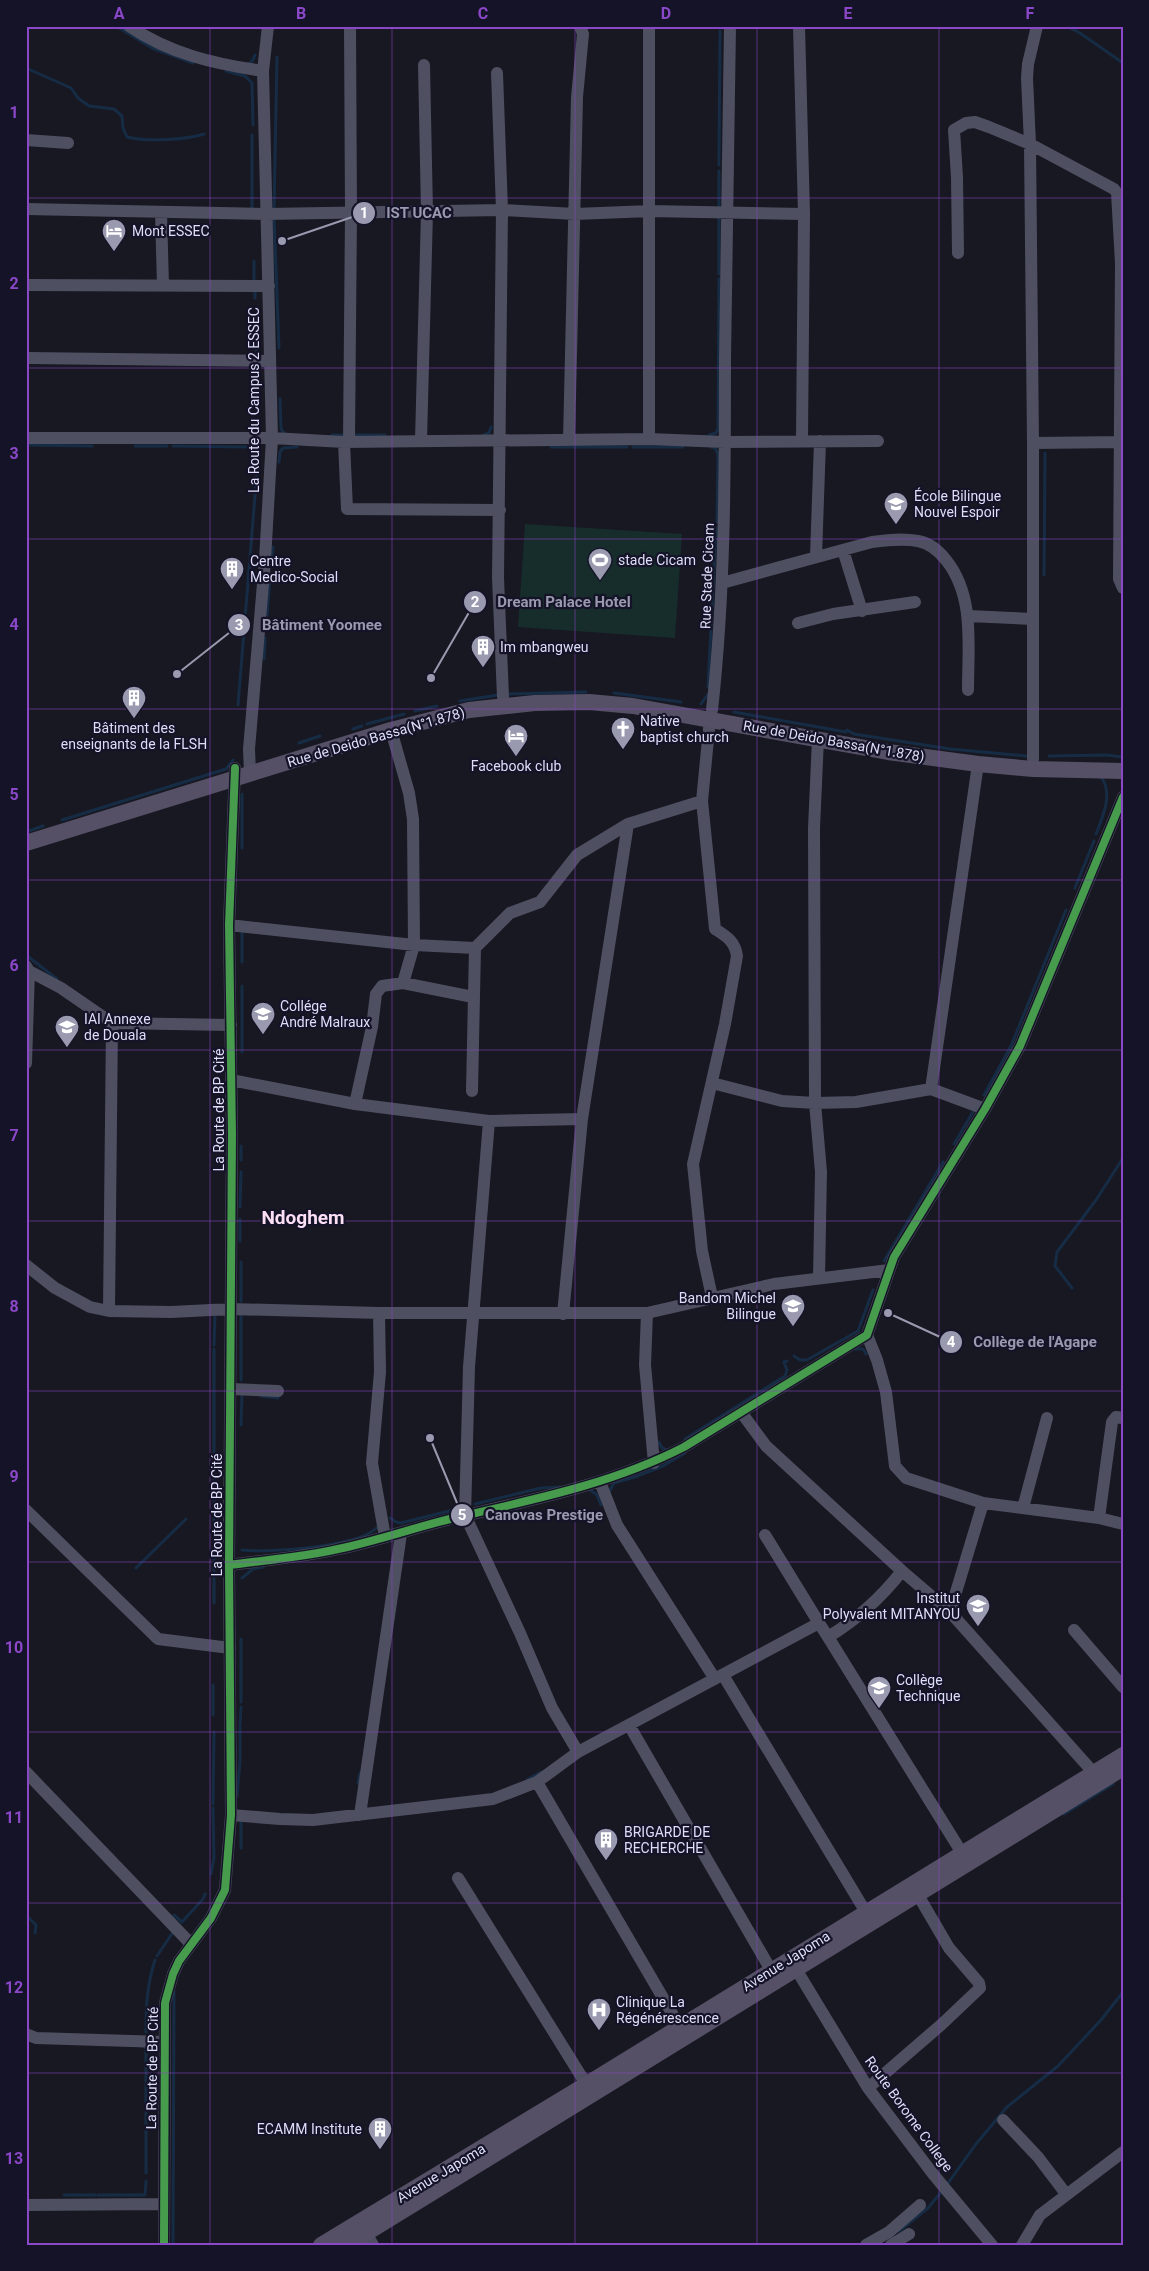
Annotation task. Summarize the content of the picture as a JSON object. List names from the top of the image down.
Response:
{
  "streets": {
    "main road": ["Rue de Deido Bassa(N°1.878)", "Avenue Japoma"],
    "street": [
      "La Route du Campus 2 ESSEC",
      "Rue Stade Cicam",
      "La Route de BP Cité",
      "Route Borome College"
    ]
  },
  "crossings": [
    ["La Route du Campus 2 ESSEC", "Rue de Deido Bassa(N°1.878)"],
    ["La Route du Campus 2 ESSEC", "La Route de BP Cité"],
    ["Rue Stade Cicam", "Rue de Deido Bassa(N°1.878)"],
    ["Rue de Deido Bassa(N°1.878)", "La Route de BP Cité"],
    ["Avenue Japoma", "Route Borome College"]
  ],
  "districts": ["Ndoghem"],
  "places": {
    "other": [
      "IST UCAC",
      "Bâtiment Yoomee",
      "Dream Palace Hotel",
      "Collège de l'Agape",
      "Canovas Prestige"
    ],
    "hotel": ["Mont ESSEC", "Facebook club"],
    "school or university": [
      "École Bilingue Nouvel Espoir",
      "Collége André Malraux",
      "IAI Annexe de Douala",
      "Bandom Michel Bilingue",
      "Institut Polyvalent MITANYOU",
      "Collège Technique"
    ],
    "sports": ["stade Cicam"],
    "building": [
      "Centre Medico-Social",
      "Im mbangweu",
      "Bâtiment des enseignants de la FLSH",
      "BRIGARDE DE RECHERCHE",
      "ECAMM Institute"
    ],
    "church": ["Native baptist church"],
    "hospital": ["Clinique La Régénérescence"]
  },
  "grid": {
    "columns": [
      "A",
      "B",
      "C",
      "D",
      "E",
      "F"
    ],
    "rows": [
      "1",
      "2",
      "3",
      "4",
      "5",
      "6",
      "7",
      "8",
      "9",
      "10",
      "11",
      "12",
      "13"
    ]
  }
}
